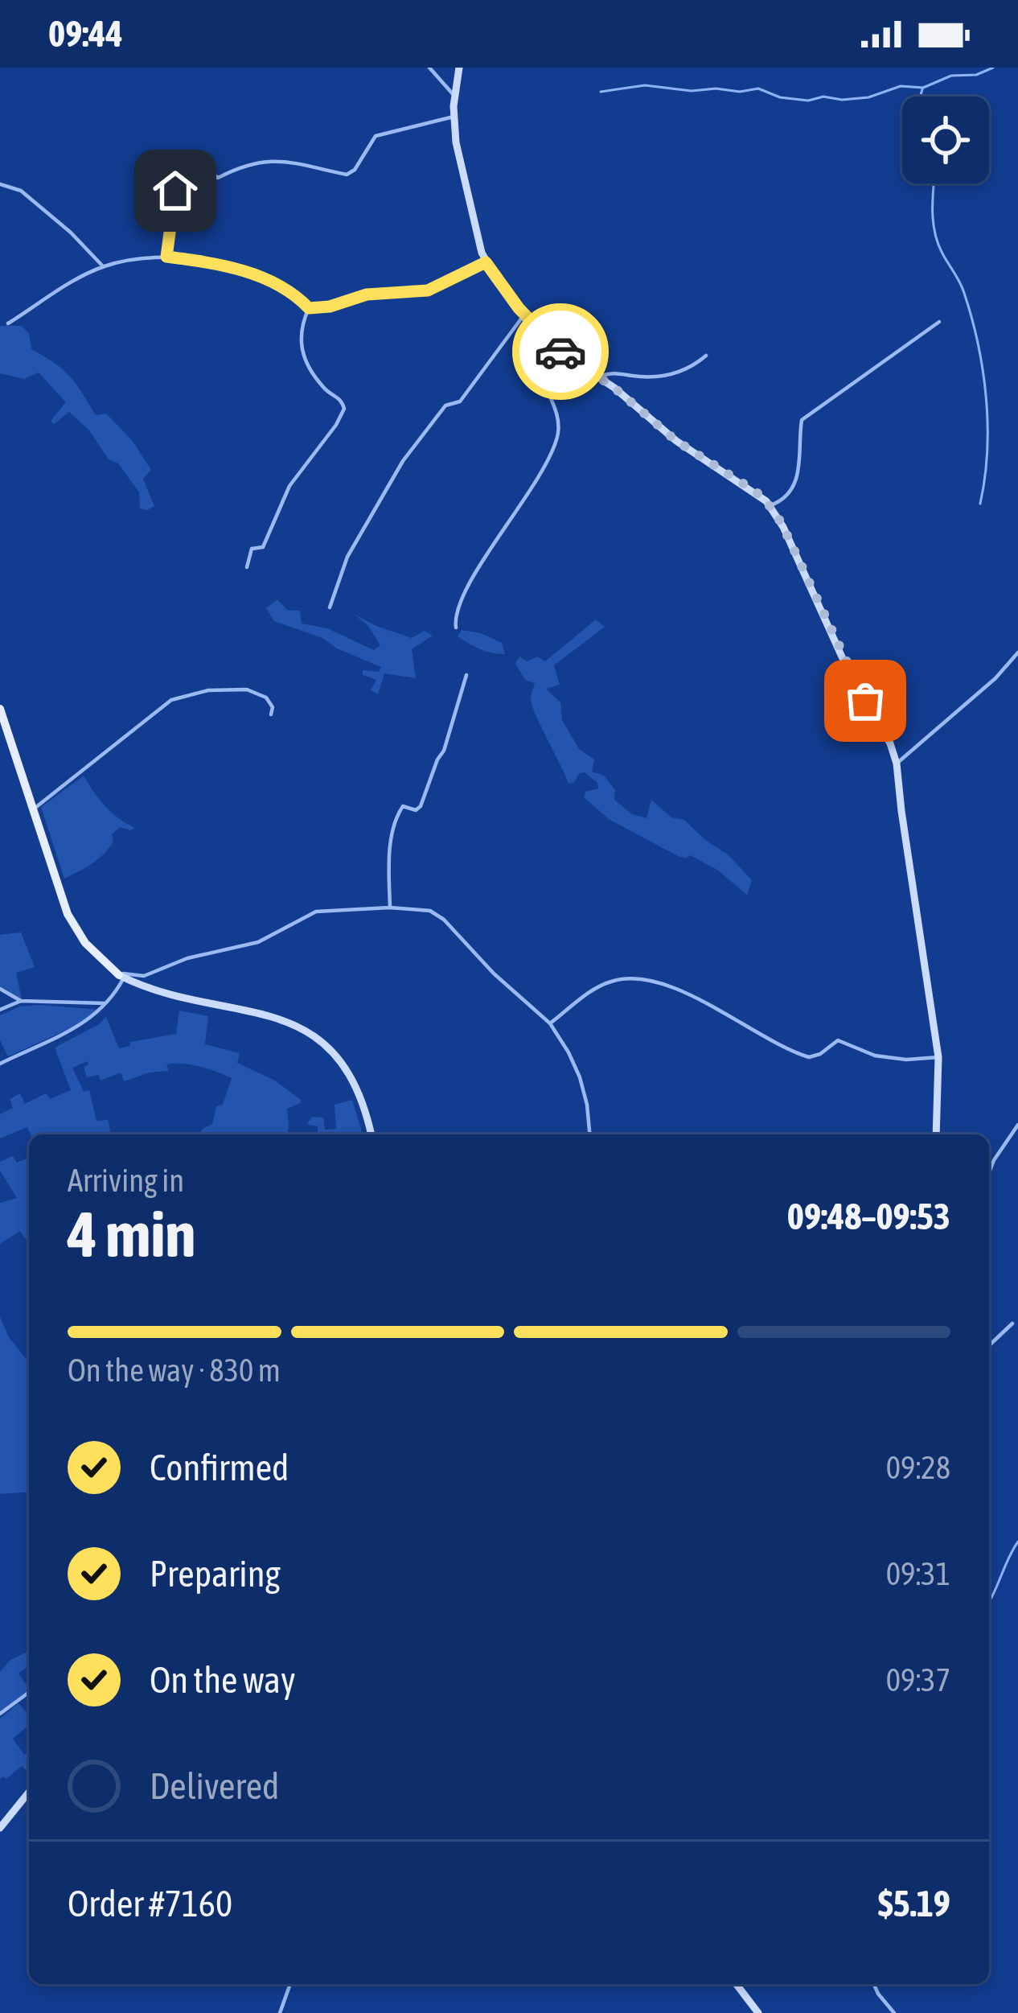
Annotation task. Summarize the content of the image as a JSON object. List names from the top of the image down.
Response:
{
  "page": {
    "status": "09:44",
    "heading": ["4 min", "Arriving in", "09:48–09:53"],
    "panel": ["Order #7160", "$5.19"],
    "bar": "On the way · 830 m",
    "list": [
      ["Confirmed", "09:28"],
      ["Preparing", "09:31"],
      ["On the way", "09:37"],
      "Delivered"
    ]
  }
}
